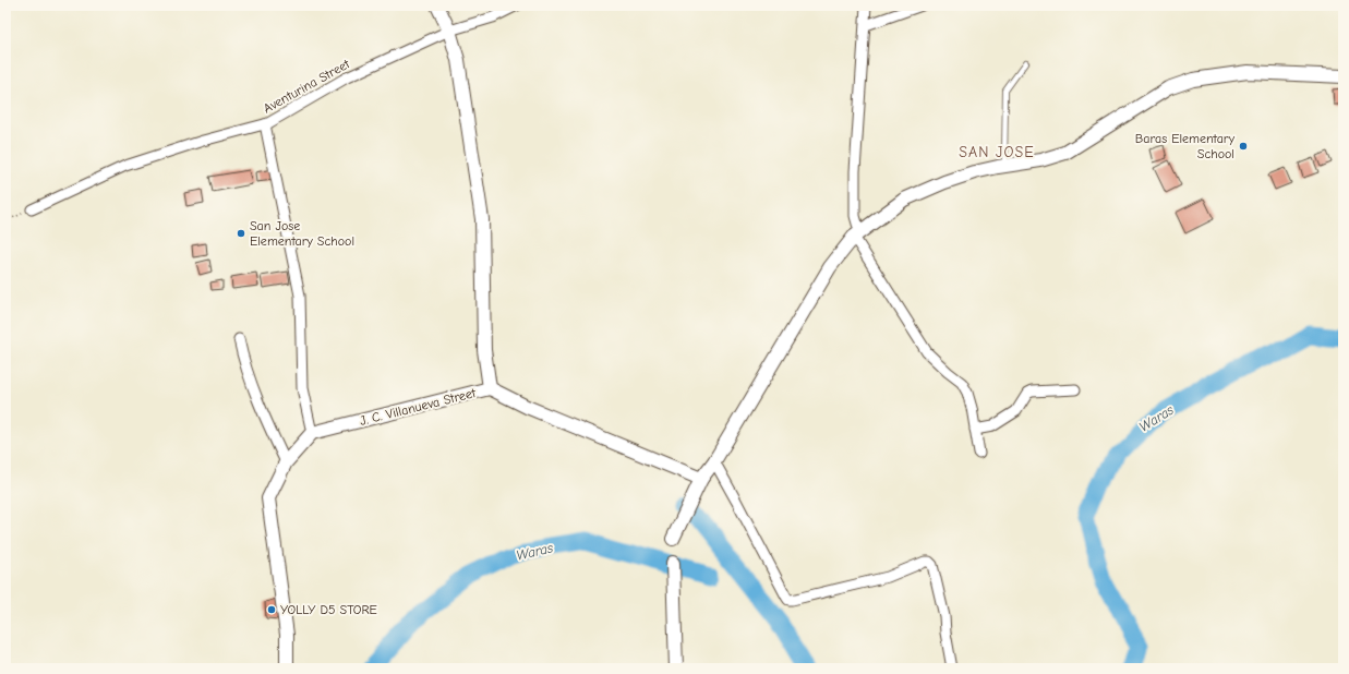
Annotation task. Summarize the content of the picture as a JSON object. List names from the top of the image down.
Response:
{
  "streets": {
    "street": ["Aventurina Street", "J. C. Villanueva Street"]
  },
  "crossings": [
    ["Aventurina Street", "J. C. Villanueva Street"]
  ],
  "districts": ["SAN JOSE"],
  "water": ["Waras"],
  "places": ["Baras Elementary School", "San Jose Elementary School", "YOLLY D5 STORE"]
}
